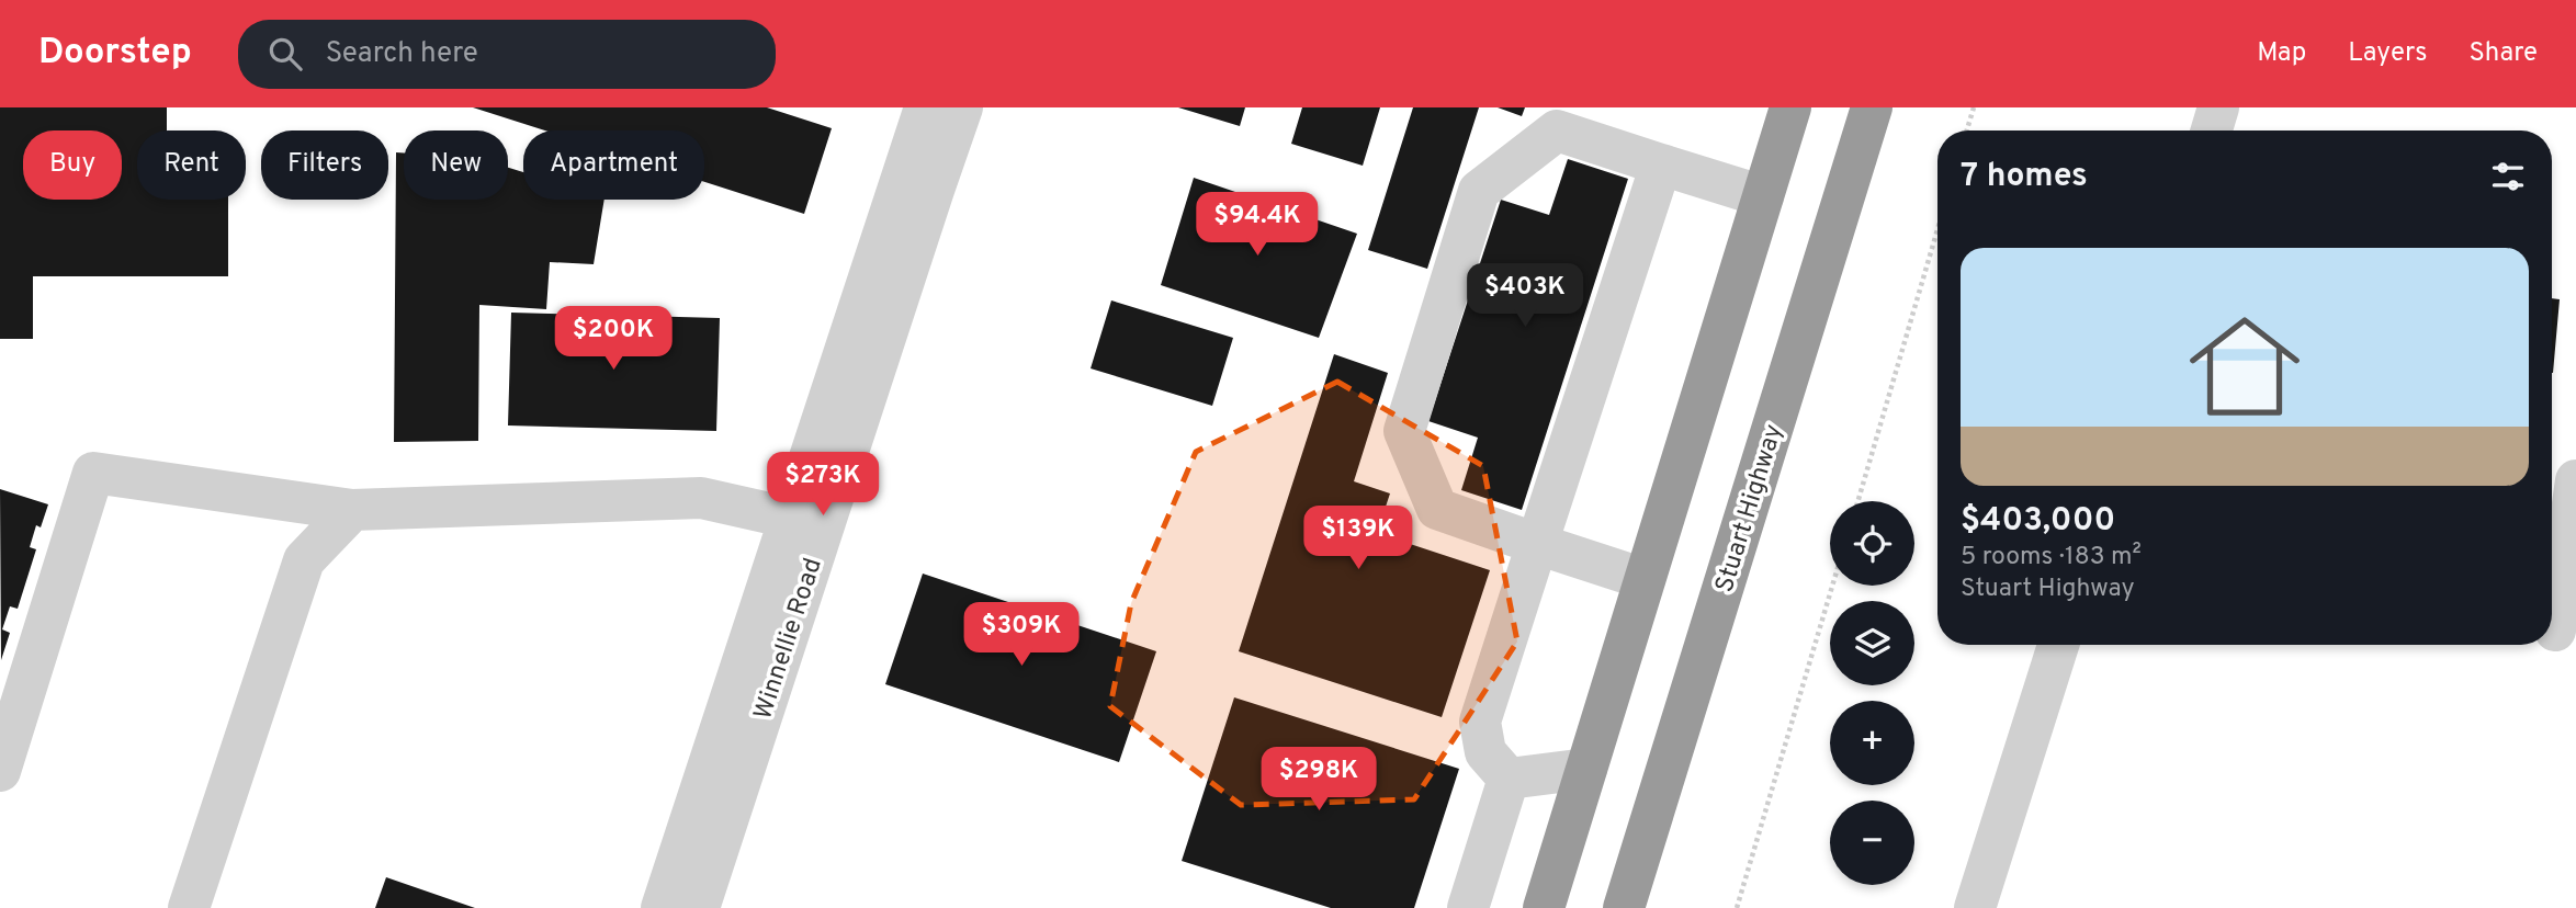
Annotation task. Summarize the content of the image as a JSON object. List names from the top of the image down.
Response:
{
  "streets": {
    "highway": ["Stuart Highway"],
    "street": ["Winnellie Road"]
  },
  "page": {
    "header": "Doorstep",
    "search": "Search here",
    "nav": ["Map", "Layers", "Share"],
    "chip": [
      "Buy",
      "Rent",
      "Filters",
      "New",
      "Apartment"
    ],
    "heading": "7 homes",
    "price": [
      "$94.4K",
      "$403K",
      "$200K",
      "$273K",
      "$139K",
      "$309K",
      "$298K"
    ],
    "list": [
      {
        "name": "$403,000",
        "note": "5 rooms · 183 m² · Stuart Highway"
      }
    ],
    "map_buttons": ["+", "−"]
  }
}
